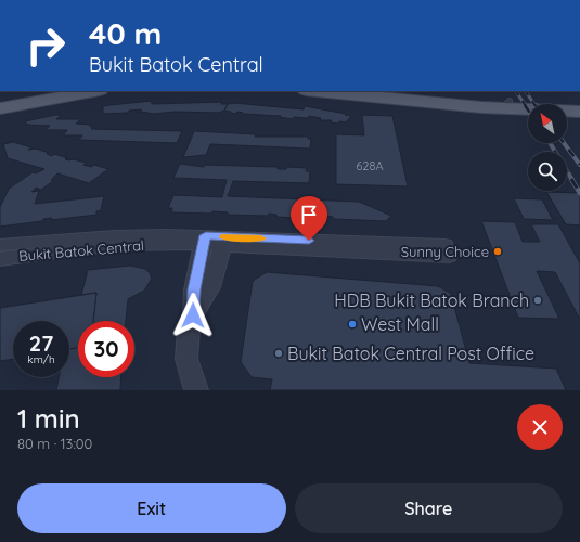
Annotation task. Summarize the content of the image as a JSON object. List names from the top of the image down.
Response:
{
  "streets": {
    "street": ["Bukit Batok Central"]
  },
  "places": [
    "Sunny Choice",
    "HDB Bukit Batok Branch",
    "West Mall",
    "Bukit Batok Central Post Office"
  ],
  "house_numbers": ["628A"],
  "north": "top left",
  "page": {
    "turn": ["40 m", "Bukit Batok Central"],
    "speed": "27 km/h",
    "limit": "30",
    "heading": ["1 min", "80 m · 13:00"],
    "buttons": ["Exit", "Share"]
  }
}
